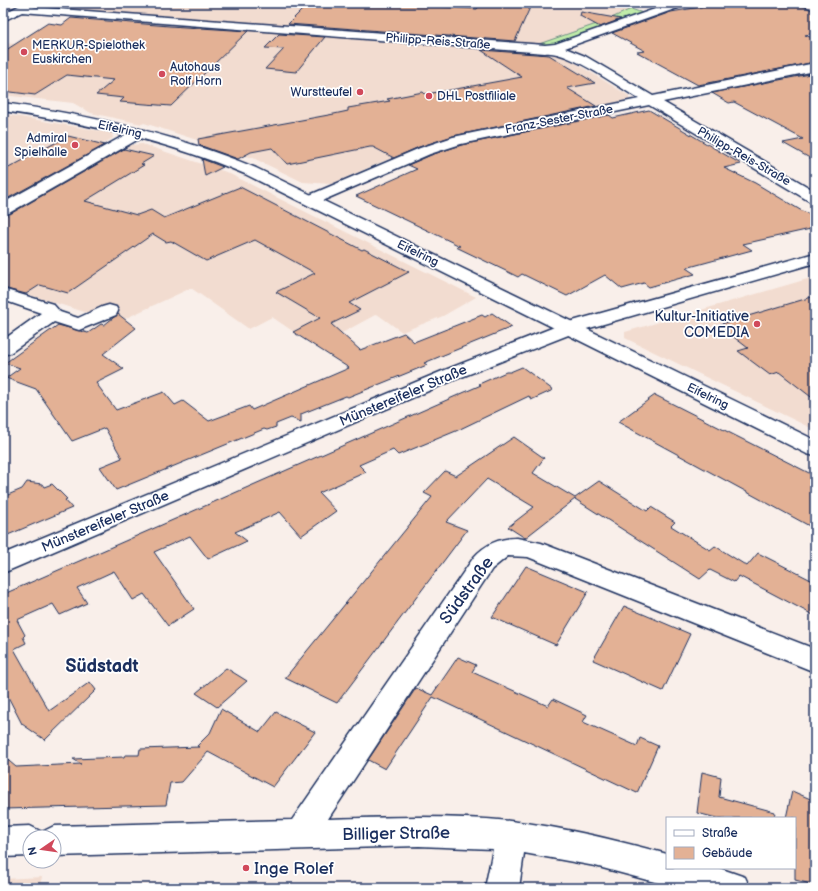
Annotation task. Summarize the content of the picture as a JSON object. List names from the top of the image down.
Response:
{
  "streets": {
    "street": [
      "Philipp-Reis-Straße",
      "Franz-Sester-Straße",
      "Eifelring",
      "Münstereifeler Straße",
      "Südstraße",
      "Billiger Straße"
    ]
  },
  "crossings": [
    ["Philipp-Reis-Straße", "Franz-Sester-Straße"],
    ["Franz-Sester-Straße", "Eifelring"],
    ["Eifelring", "Münstereifeler Straße"],
    ["Südstraße", "Billiger Straße"]
  ],
  "districts": ["Südstadt"],
  "places": [
    "MERKUR-Spielothek Euskirchen",
    "Autohaus Rolf Horn",
    "Wurstteufel",
    "DHL Postfiliale",
    "Admiral Spielhalle",
    "Kultur-Initiative COMEDIA",
    "Inge Rolef"
  ],
  "legend": ["Straße", "Gebäude"],
  "north": "left"
}
